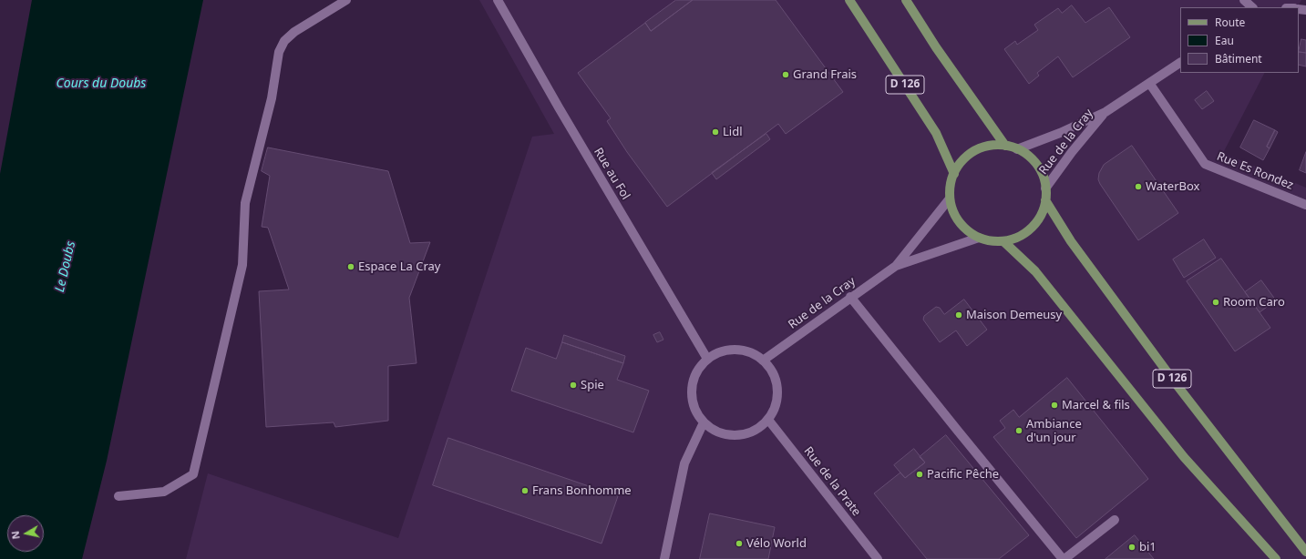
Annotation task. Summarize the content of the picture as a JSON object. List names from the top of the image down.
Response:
{
  "streets": {
    "main road": ["D 126"],
    "street": [
      "Rue de la Cray",
      "Rue Es Rondez",
      "Rue au Fol",
      "Rue de la Prate"
    ]
  },
  "crossings": [
    ["D 126", "Rue de la Cray"],
    ["Rue de la Cray", "Rue Es Rondez"],
    ["Rue de la Cray", "Rue au Fol"],
    ["Rue de la Cray", "Rue de la Prate"],
    ["Rue au Fol", "Rue de la Prate"]
  ],
  "water": ["Cours du Doubs", "Le Doubs"],
  "places": [
    "Grand Frais",
    "Lidl",
    "WaterBox",
    "Espace La Cray",
    "Room Caro",
    "Maison Demeusy",
    "Spie",
    "Marcel & fils",
    "Ambiance d'un jour",
    "Pacific Pêche",
    "Frans Bonhomme",
    "Vélo World",
    "bi1"
  ],
  "legend": ["Route", "Eau", "Bâtiment"],
  "north": "left"
}
